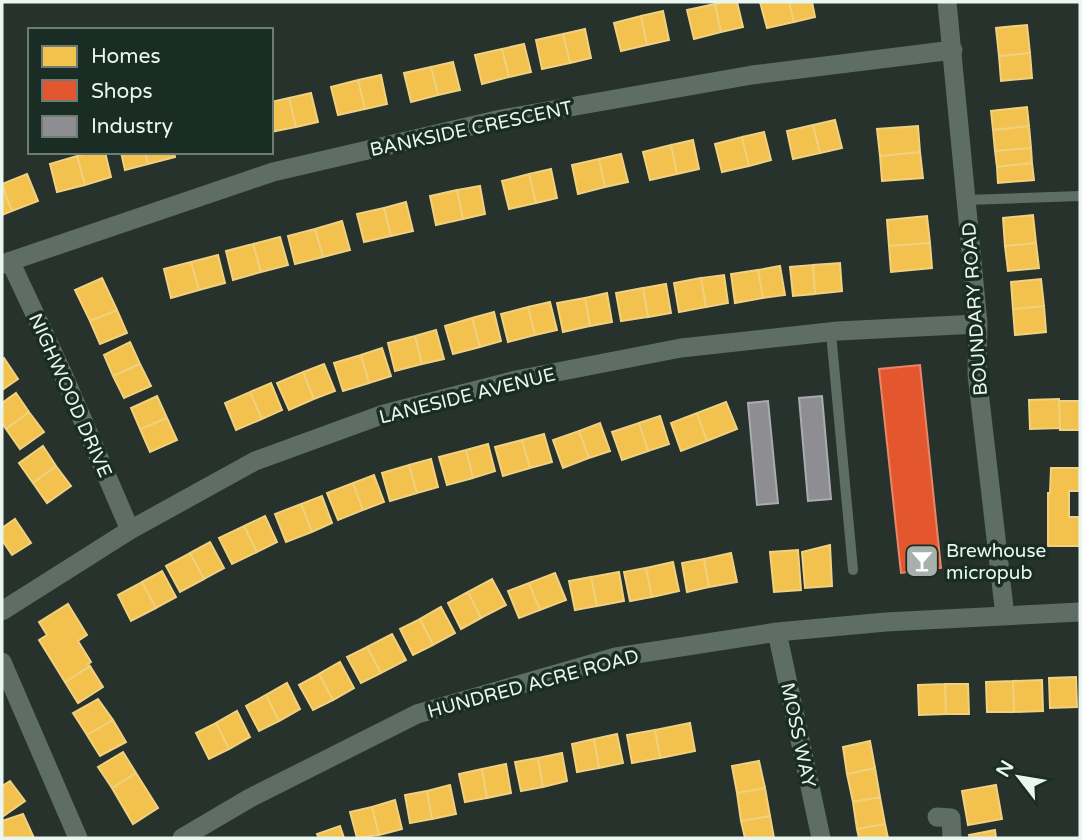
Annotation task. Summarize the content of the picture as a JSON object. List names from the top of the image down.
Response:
{
  "streets": {
    "street": [
      "BANKSIDE CRESCENT",
      "BOUNDARY ROAD",
      "NIGHWOOD DRIVE",
      "LANESIDE AVENUE",
      "HUNDRED ACRE ROAD",
      "MOSS WAY"
    ]
  },
  "crossings": [
    ["BANKSIDE CRESCENT", "BOUNDARY ROAD"],
    ["BANKSIDE CRESCENT", "NIGHWOOD DRIVE"],
    ["BOUNDARY ROAD", "LANESIDE AVENUE"],
    ["BOUNDARY ROAD", "HUNDRED ACRE ROAD"],
    ["NIGHWOOD DRIVE", "LANESIDE AVENUE"],
    ["HUNDRED ACRE ROAD", "MOSS WAY"]
  ],
  "places": {
    "bar": ["Brewhouse micropub"]
  },
  "legend": ["Homes", "Shops", "Industry"],
  "north": "top left"
}
